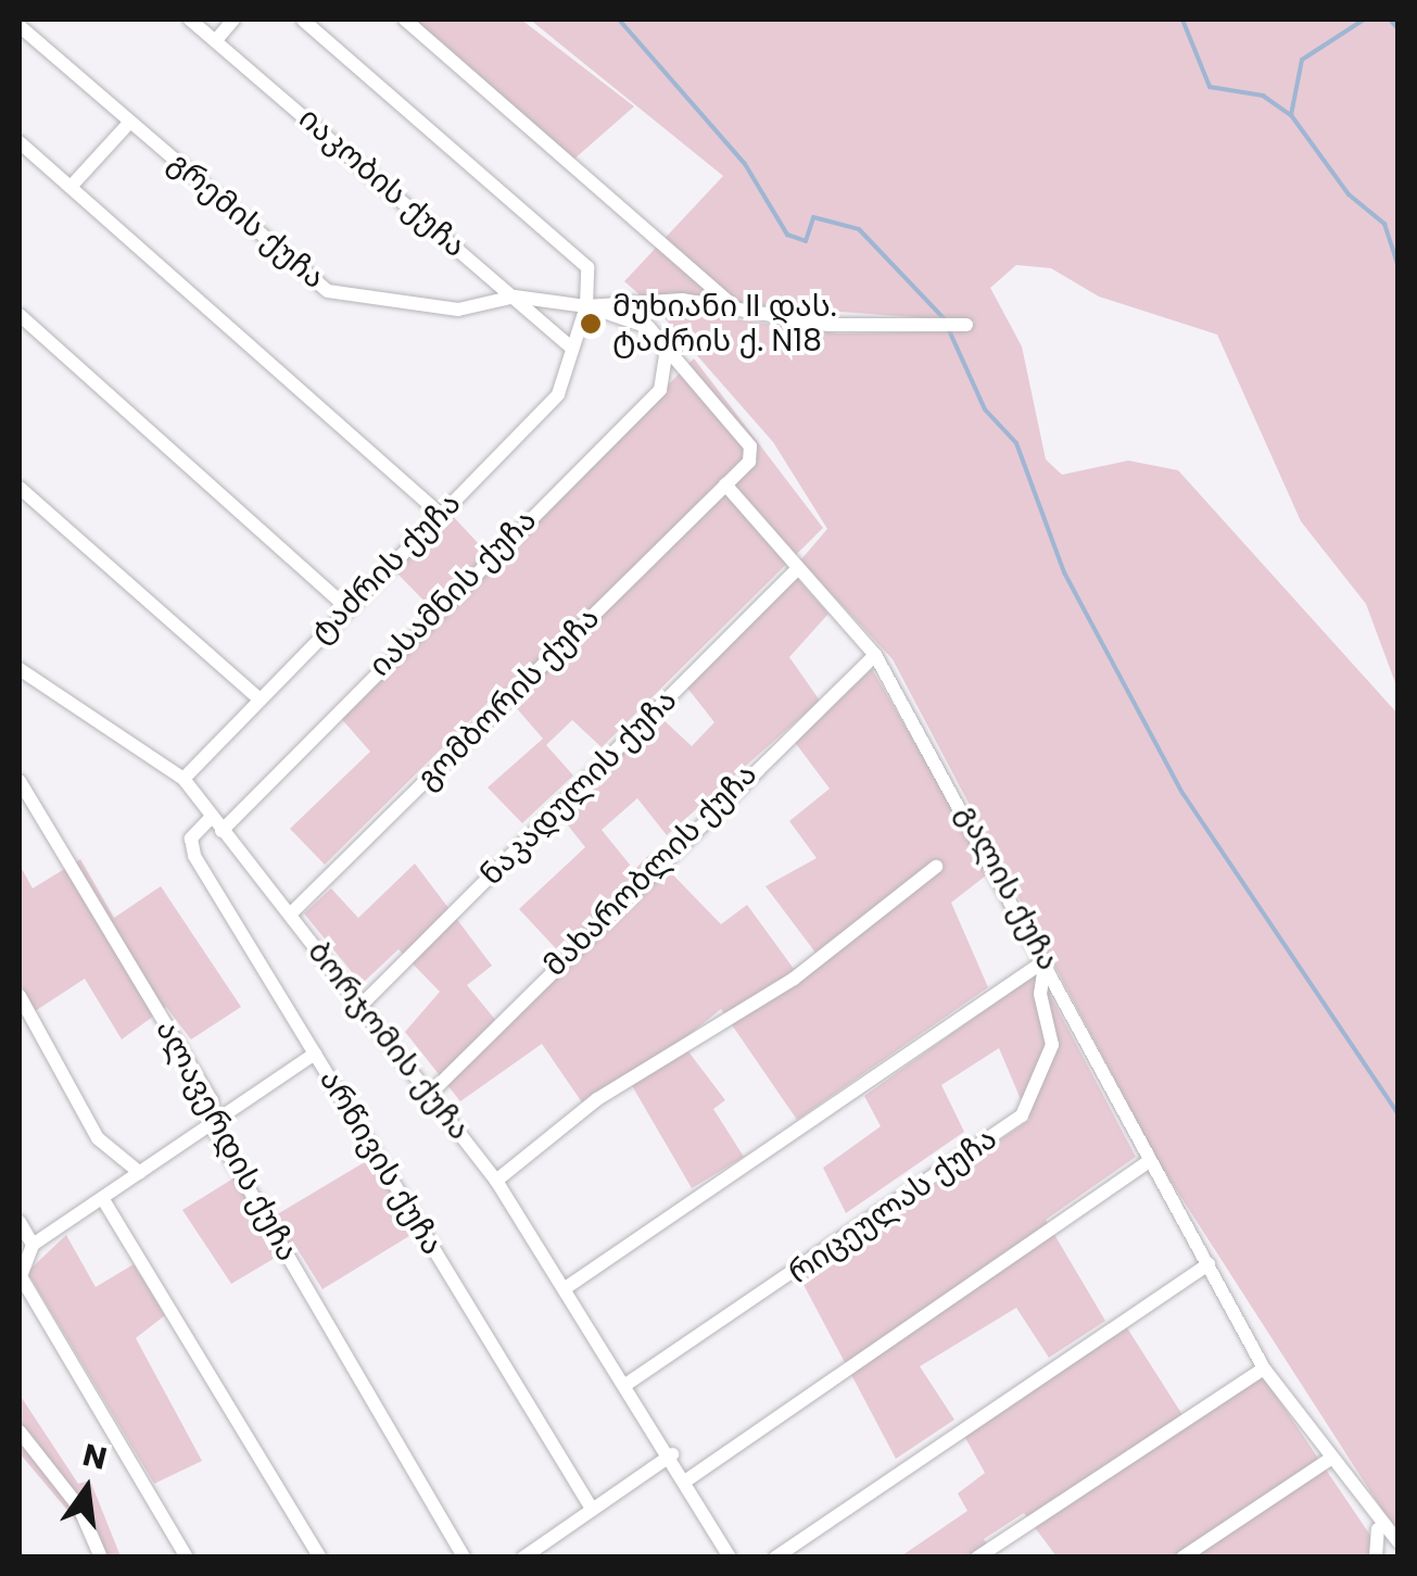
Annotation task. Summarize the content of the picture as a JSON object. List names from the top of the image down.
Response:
{
  "streets": {
    "street": [
      "იაკობის ქუჩა",
      "გრემის ქუჩა",
      "ტაძრის ქუჩა",
      "იასამნის ქუჩა",
      "გომბორის ქუჩა",
      "ნაკადულის ქუჩა",
      "მახარობლის ქუჩა",
      "გალის ქუჩა",
      "ბორჯომის ქუჩა",
      "ალავერდის ქუჩა",
      "არწივის ქუჩა",
      "რიცეულას ქუჩა"
    ]
  },
  "crossings": [
    ["იაკობის ქუჩა", "გრემის ქუჩა"],
    ["იაკობის ქუჩა", "ტაძრის ქუჩა"],
    ["ტაძრის ქუჩა", "ბორჯომის ქუჩა"],
    ["იასამნის ქუჩა", "ბორჯომის ქუჩა"],
    ["გომბორის ქუჩა", "გალის ქუჩა"],
    ["გომბორის ქუჩა", "ბორჯომის ქუჩა"],
    ["ნაკადულის ქუჩა", "გალის ქუჩა"],
    ["ნაკადულის ქუჩა", "ბორჯომის ქუჩა"],
    ["მახარობლის ქუჩა", "გალის ქუჩა"],
    ["მახარობლის ქუჩა", "ბორჯომის ქუჩა"],
    ["გალის ქუჩა", "რიცეულას ქუჩა"],
    ["ბორჯომის ქუჩა", "არწივის ქუჩა"],
    ["ბორჯომის ქუჩა", "რიცეულას ქუჩა"]
  ],
  "places": ["მუხიანი II დას. ტაძრის ქ. N18"],
  "north": "top"
}
